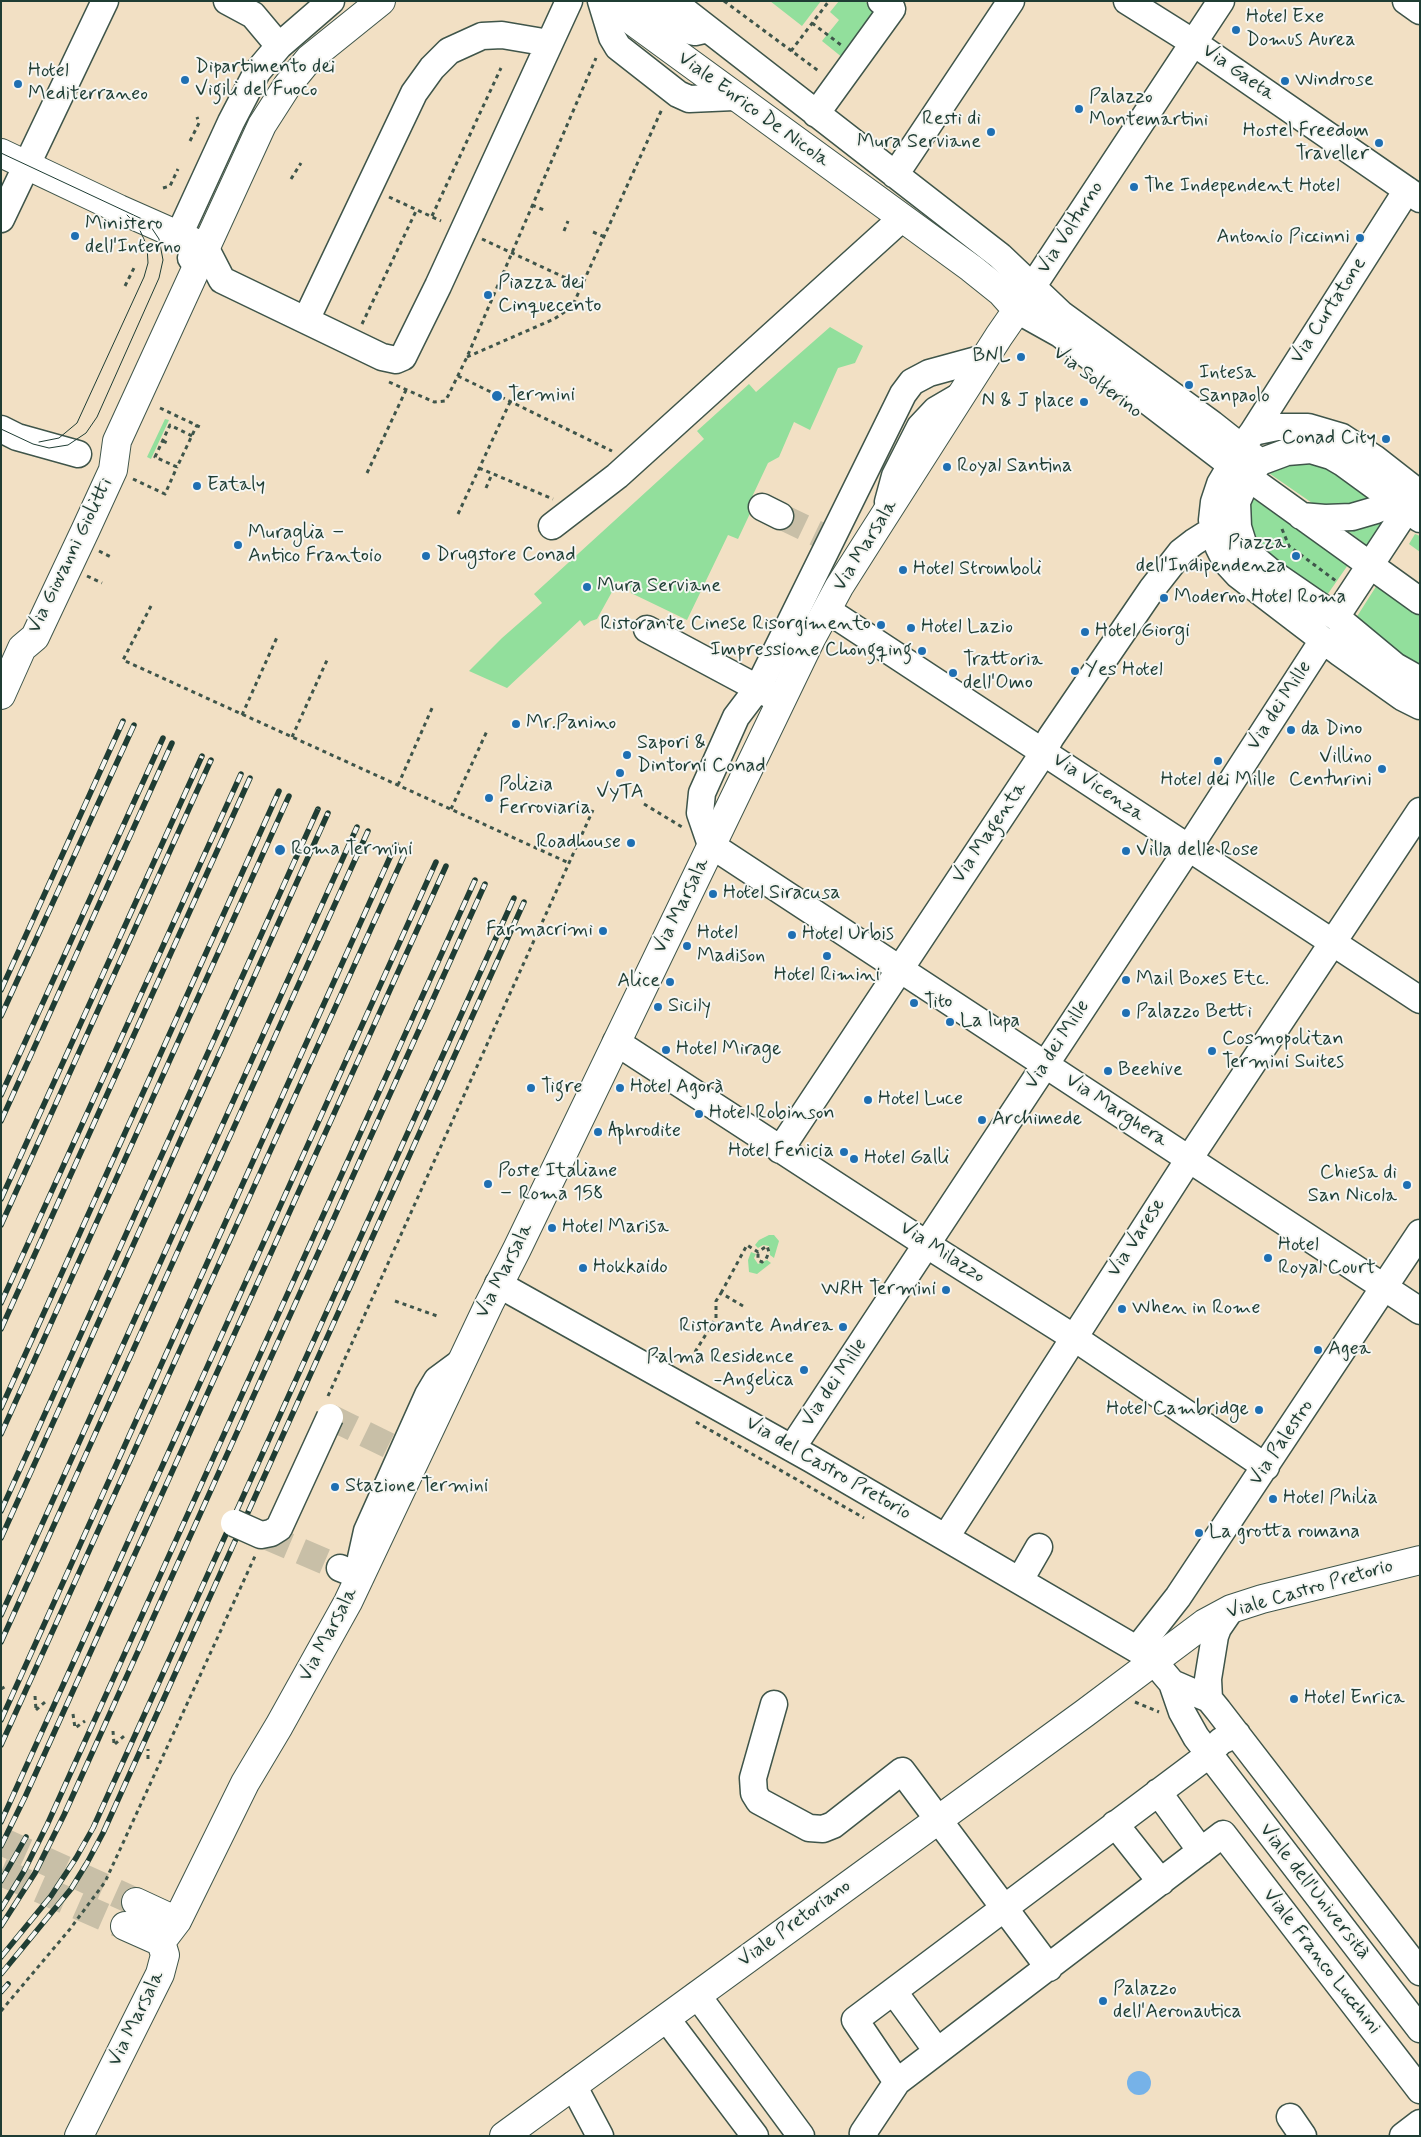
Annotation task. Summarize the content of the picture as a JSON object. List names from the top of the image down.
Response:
{
  "streets": {
    "main road": [
      "Viale Enrico De Nicola",
      "Via Marsala",
      "Via Giovanni Giolitti",
      "Viale Castro Pretorio",
      "Viale Pretoriano"
    ],
    "street": [
      "Via Gaeta",
      "Via Volturno",
      "Via Curtatone",
      "Via Solferino",
      "Via dei Mille",
      "Via Vicenza",
      "Via Magenta",
      "Via Marghera",
      "Via Varese",
      "Via Milazzo",
      "Via Palestro",
      "Via del Castro Pretorio",
      "Viale dell'Università",
      "Viale Franco Lucchini"
    ]
  },
  "crossings": [
    ["Via Gaeta", "Via Volturno"],
    ["Via Gaeta", "Via Curtatone"],
    ["Viale Enrico De Nicola", "Via Volturno"],
    ["Viale Enrico De Nicola", "Via Solferino"],
    ["Viale Enrico De Nicola", "Via Marsala"],
    ["Via Volturno", "Via Solferino"],
    ["Via Volturno", "Via Marsala"],
    ["Via Curtatone", "Via Solferino"],
    ["Via Solferino", "Via Marsala"],
    ["Via Marsala", "Via Vicenza"],
    ["Via Marsala", "Via Marghera"],
    ["Via Marsala", "Via Milazzo"],
    ["Via Marsala", "Via del Castro Pretorio"],
    ["Via dei Mille", "Via Vicenza"],
    ["Via dei Mille", "Via Marghera"],
    ["Via dei Mille", "Via Milazzo"],
    ["Via dei Mille", "Via del Castro Pretorio"],
    ["Via Vicenza", "Via Magenta"],
    ["Via Vicenza", "Via Varese"],
    ["Via Magenta", "Via Marghera"],
    ["Via Magenta", "Via Milazzo"],
    ["Via Marghera", "Via Varese"],
    ["Via Marghera", "Via Palestro"],
    ["Via Varese", "Via Milazzo"],
    ["Via Varese", "Via del Castro Pretorio"],
    ["Via Milazzo", "Via Palestro"],
    ["Via Palestro", "Via del Castro Pretorio"],
    ["Via Palestro", "Viale Castro Pretorio"],
    ["Via Palestro", "Viale dell'Università"],
    ["Via del Castro Pretorio", "Viale Castro Pretorio"],
    ["Via del Castro Pretorio", "Viale dell'Università"],
    ["Viale Castro Pretorio", "Viale dell'Università"],
    ["Viale Castro Pretorio", "Viale Pretoriano"]
  ],
  "places": [
    "Hotel Exe Domus Aurea",
    "Dipartimento dei Vigili del Fuoco",
    "Windrose",
    "Hotel Mediterraneo",
    "Palazzo Montemartini",
    "Resti di Mura Serviane",
    "Hostel Freedom Traveller",
    "The Independent Hotel",
    "Ministero dell'Interno",
    "Antonio Piccinni",
    "Piazza dei Cinquecento",
    "BNL",
    "Intesa Sanpaolo",
    "Termini",
    "N & J place",
    "Conad City",
    "Royal Santina",
    "Eataly",
    "Muraglia – Antico Frantoio",
    "Drugstore Conad",
    "Piazza dell'Indipendenza",
    "Hotel Stromboli",
    "Mura Serviane",
    "Moderno Hotel Roma",
    "Ristorante Cinese Risorgimento",
    "Hotel Lazio",
    "Hotel Giorgi",
    "Impressione Chongqing",
    "Yes Hotel",
    "Trattoria dell'Omo",
    "Mr.Panino",
    "da Dino",
    "Sapori & Dintorni Conad",
    "Hotel dei Mille",
    "Villino Centurini",
    "VyTA",
    "Polizia Ferroviaria",
    "Roadhouse",
    "Roma Termini",
    "Villa delle Rose",
    "Hotel Siracusa",
    "Farmacrimi",
    "Hotel Urbis",
    "Hotel Madison",
    "Hotel Rimini",
    "Mail Boxes Etc.",
    "Alice",
    "Tito",
    "Sicily",
    "Palazzo Betti",
    "La lupa",
    "Hotel Mirage",
    "Cosmopolitan Termini Suites",
    "Beehive",
    "Tigre",
    "Hotel Agorà",
    "Hotel Luce",
    "Hotel Robinson",
    "Archimede",
    "Aphrodite",
    "Hotel Fenicia",
    "Hotel Galli",
    "Poste Italiane – Roma 158",
    "Chiesa di San Nicola",
    "Hotel Marisa",
    "Hotel Royal Court",
    "Hokkaido",
    "WRH Termini",
    "When in Rome",
    "Ristorante Andrea",
    "Agea",
    "Palma Residence -Angelica",
    "Hotel Cambridge",
    "Stazione Termini",
    "Hotel Philia",
    "La grotta romana",
    "Hotel Enrica",
    "Palazzo dell'Aeronautica"
  ]
}
